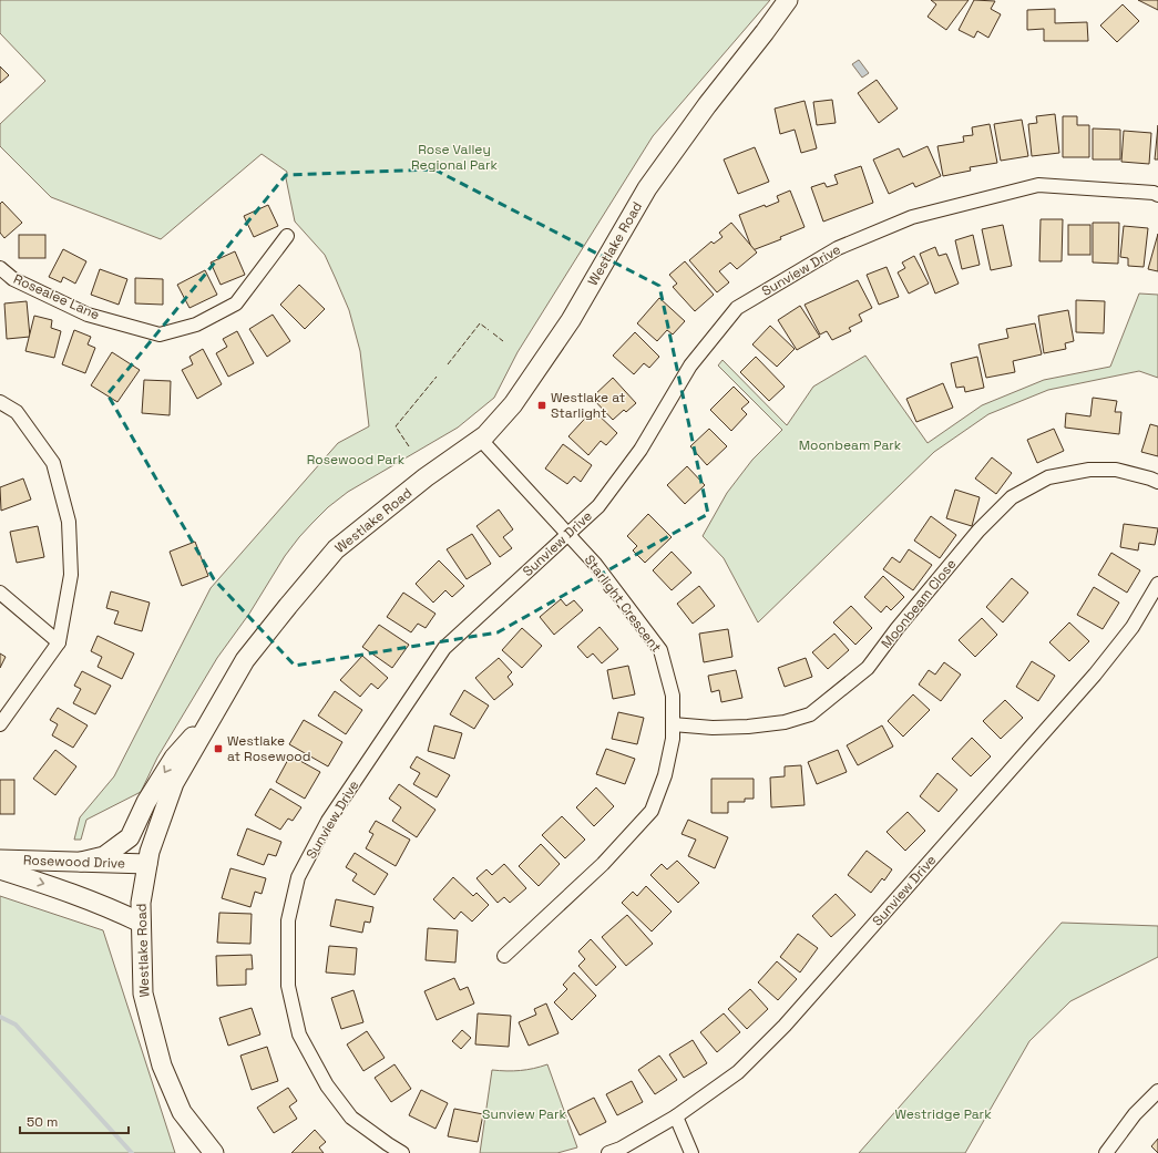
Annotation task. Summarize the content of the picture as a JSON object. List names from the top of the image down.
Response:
{
  "streets": {
    "street": [
      "Westlake Road",
      "Sunview Drive",
      "Rosealee Lane",
      "Starlight Crescent",
      "Moonbeam Close",
      "Rosewood Drive"
    ]
  },
  "crossings": [
    ["Westlake Road", "Starlight Crescent"],
    ["Westlake Road", "Rosewood Drive"],
    ["Sunview Drive", "Starlight Crescent"],
    ["Starlight Crescent", "Moonbeam Close"]
  ],
  "parks": [
    "Rose Valley Regional Park",
    "Moonbeam Park",
    "Rosewood Park",
    "Sunview Park",
    "Westridge Park"
  ],
  "places": {
    "transit": ["Westlake at Starlight", "Westlake at Rosewood"]
  },
  "scale_bar": "50 m"
}
